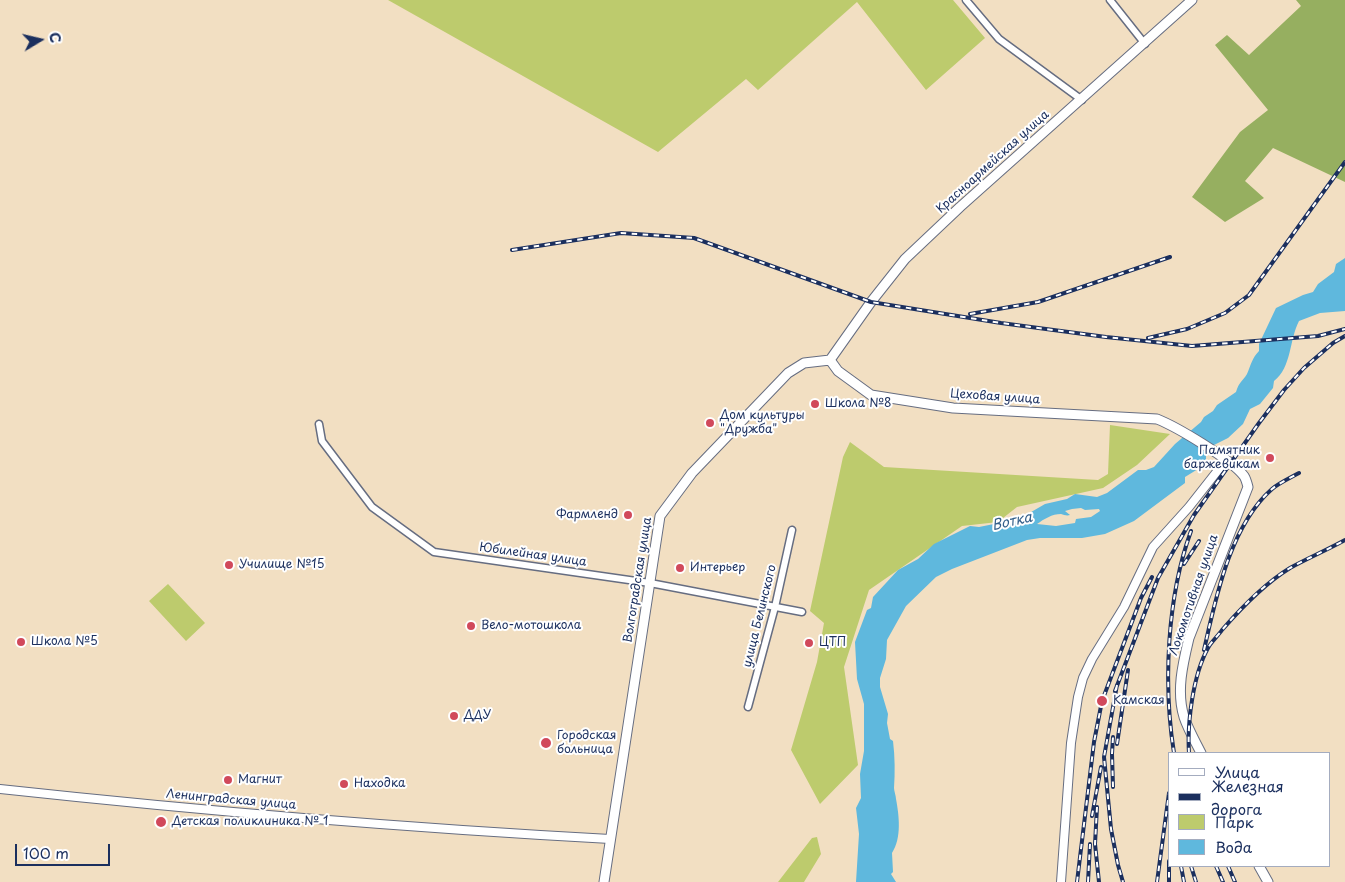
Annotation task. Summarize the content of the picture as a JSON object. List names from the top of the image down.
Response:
{
  "streets": {
    "main road": [
      "Красноармейская улица",
      "Цеховая улица",
      "Волгоградская улица",
      "Локомотивная улица"
    ],
    "street": ["Юбилейная улица", "улица Белинского", "Ленинградская улица"]
  },
  "crossings": [
    ["Красноармейская улица", "Цеховая улица"],
    ["Красноармейская улица", "Волгоградская улица"],
    ["Цеховая улица", "Волгоградская улица"],
    ["Цеховая улица", "Локомотивная улица"],
    ["Юбилейная улица", "Волгоградская улица"],
    ["Юбилейная улица", "улица Белинского"],
    ["Волгоградская улица", "Ленинградская улица"]
  ],
  "water": ["Вотка"],
  "places": [
    "Школа №8",
    "Дом культуры \"Дружба\"",
    "Памятник баржевикам",
    "Фармленд",
    "Училище №15",
    "Интерьер",
    "Вело-мотошкола",
    "Школа №5",
    "ЦТП",
    "Камская",
    "ДДУ",
    "Городская больница",
    "Магнит",
    "Находка",
    "Детская поликлиника № 1"
  ],
  "legend": [
    "Улица",
    "Железная дорога",
    "Парк",
    "Вода"
  ],
  "scale_bar": "100 m",
  "north": "right"
}
